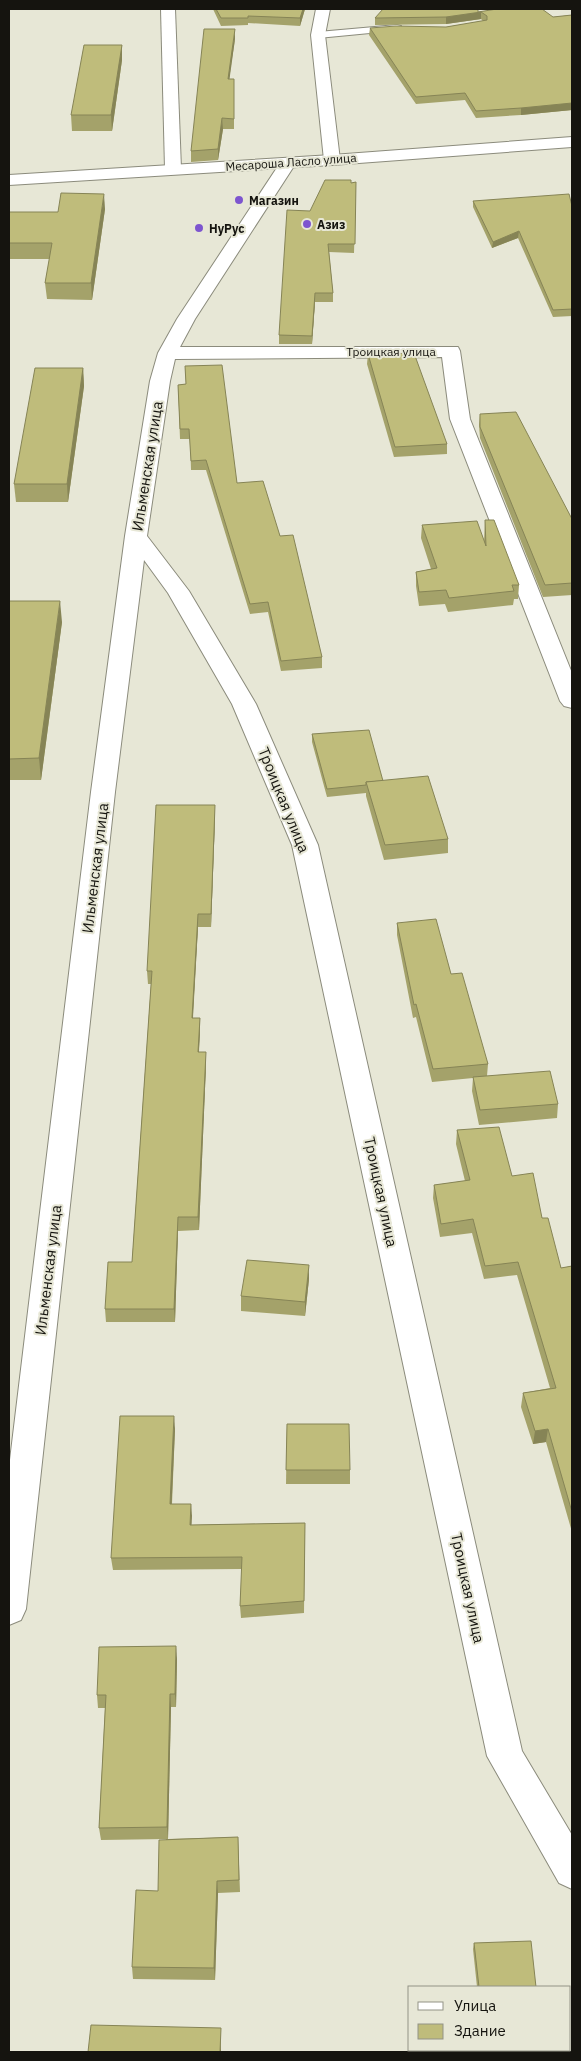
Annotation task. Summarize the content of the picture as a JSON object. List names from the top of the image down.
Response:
{
  "streets": {
    "street": ["Месароша Ласло улица", "Троицкая улица", "Ильменская улица"]
  },
  "crossings": [
    ["Месароша Ласло улица", "Ильменская улица"],
    ["Троицкая улица", "Ильменская улица"]
  ],
  "places": ["Магазин", "Азиз", "НуРус"],
  "legend": ["Улица", "Здание"]
}
